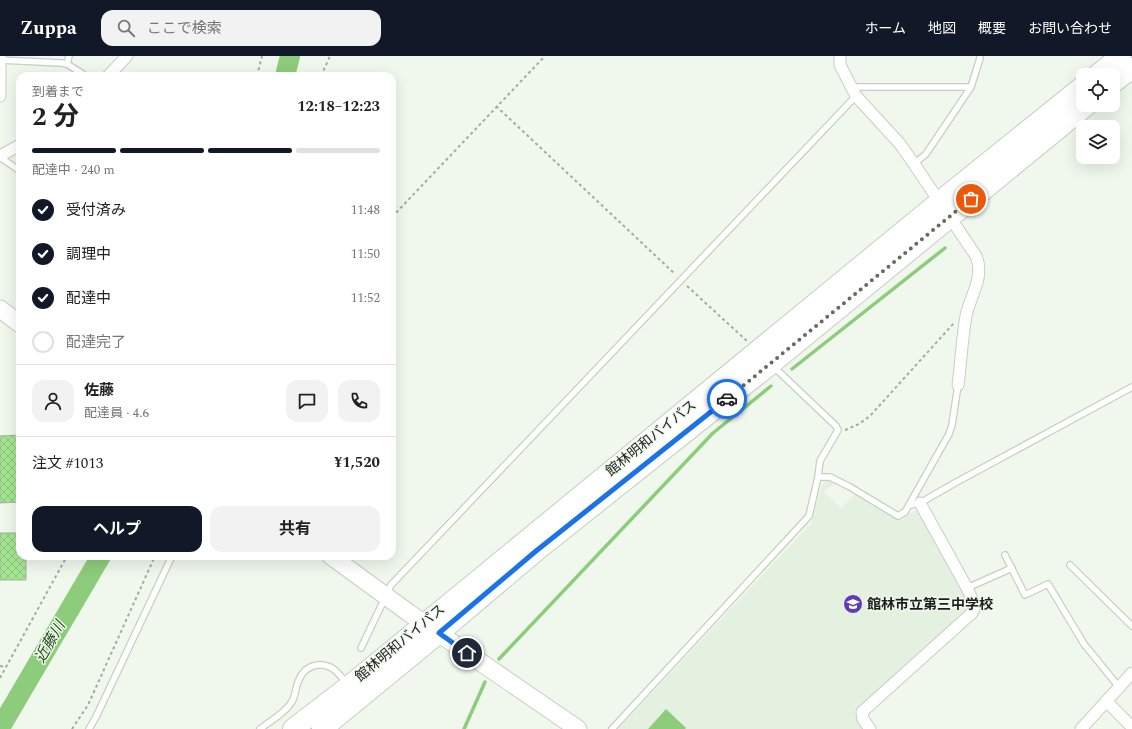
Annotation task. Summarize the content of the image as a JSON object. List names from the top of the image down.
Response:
{
  "streets": {
    "highway": ["館林明和バイパス"]
  },
  "water": ["近藤川"],
  "places": {
    "school or university": ["館林市立第三中学校"]
  },
  "page": {
    "header": "Zuppa",
    "search": "ここで検索",
    "nav": [
      "ホーム",
      "地図",
      "概要",
      "お問い合わせ"
    ],
    "heading": ["2 分", "到着まで", "12:18–12:23"],
    "panel": [
      "佐藤",
      "配達員 · 4.6",
      "注文 #1013",
      "¥1,520"
    ],
    "bar": "配達中 · 240 m",
    "list": [
      ["受付済み", "11:48"],
      ["調理中", "11:50"],
      ["配達中", "11:52"],
      "配達完了"
    ],
    "buttons": ["ヘルプ", "共有"]
  }
}
